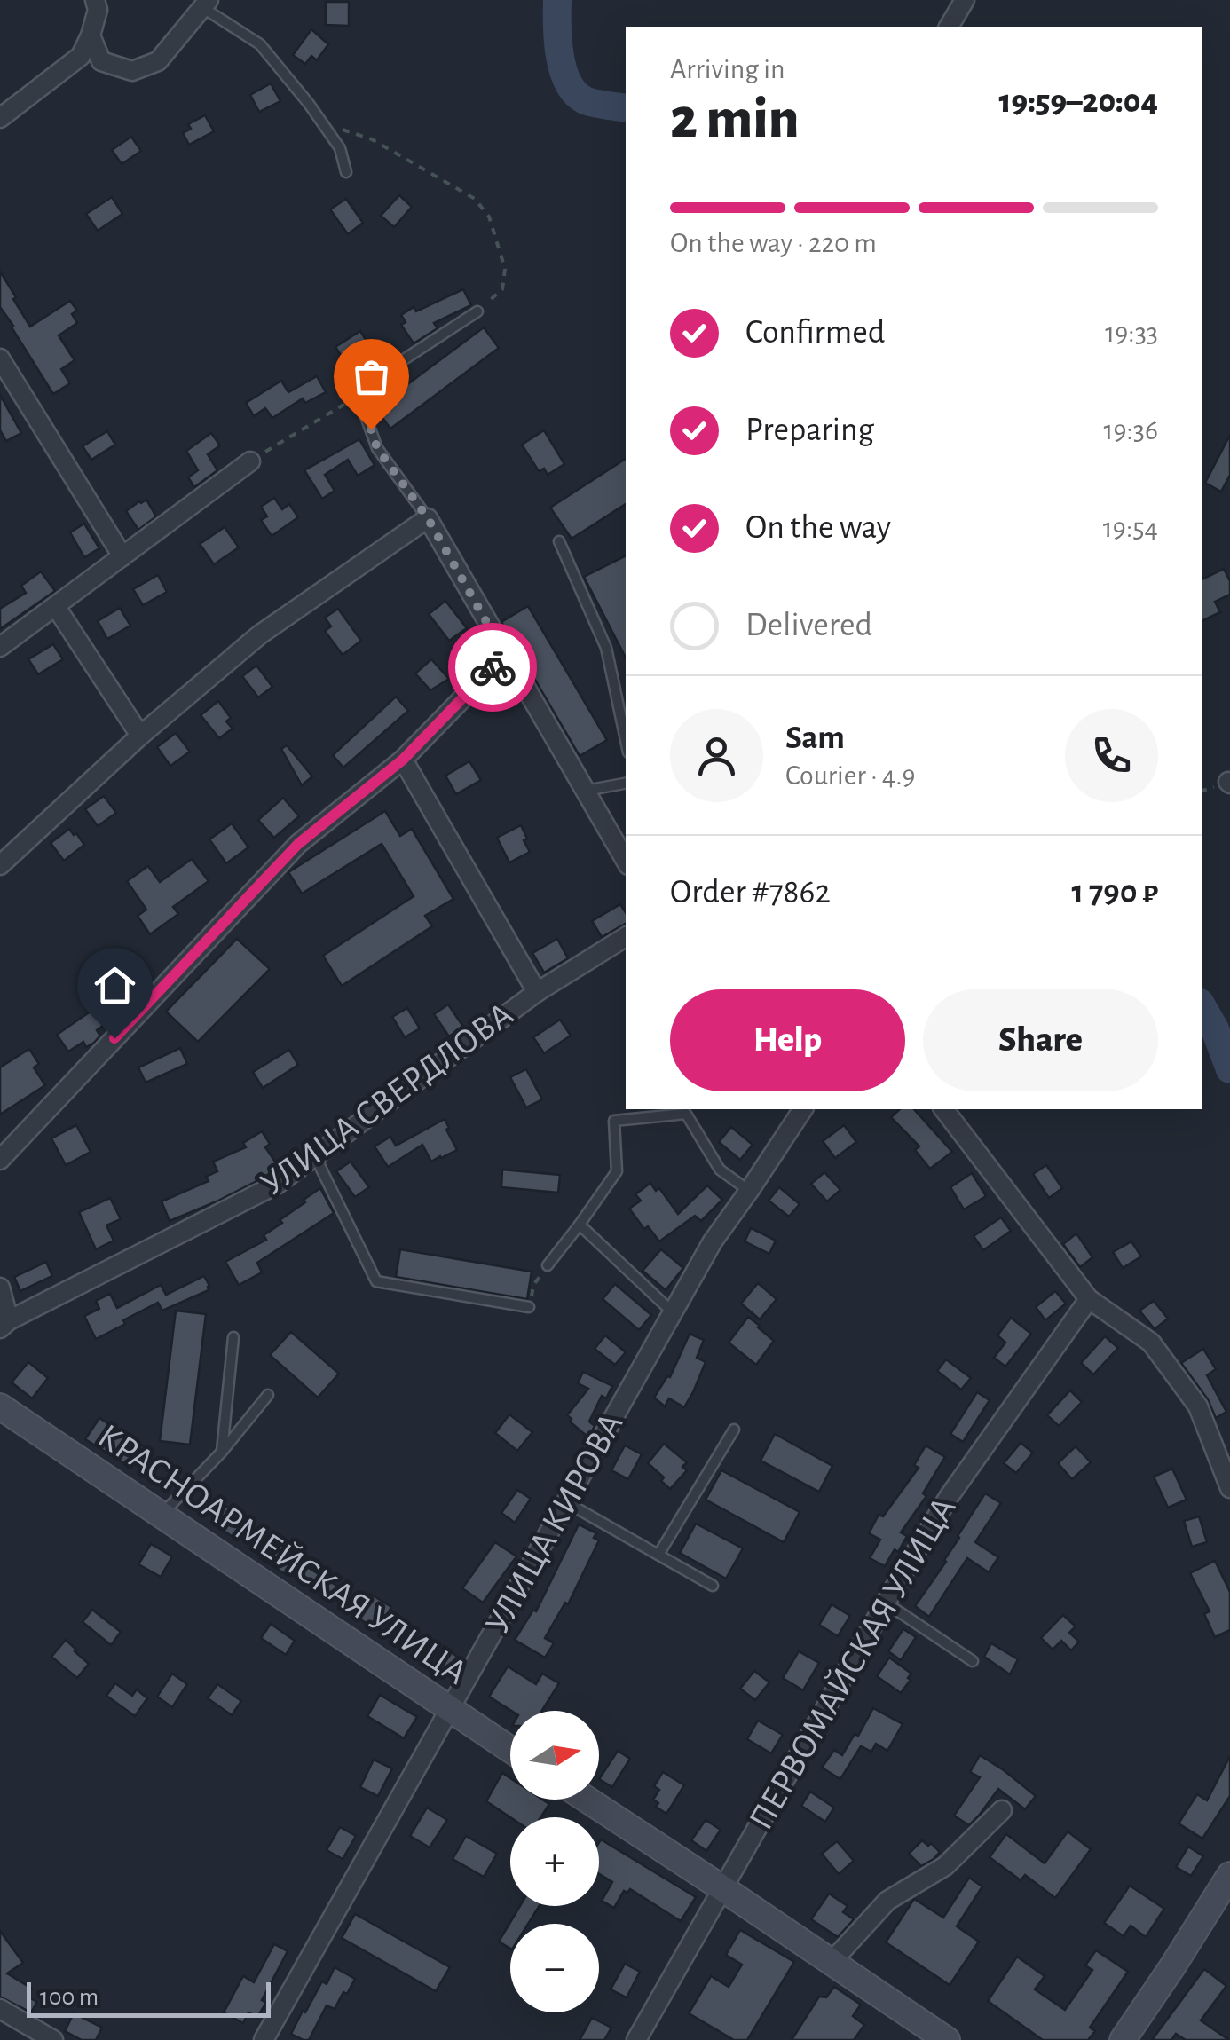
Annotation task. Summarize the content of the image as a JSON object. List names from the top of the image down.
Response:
{
  "streets": {
    "main road": ["КРАСНОАРМЕЙСКАЯ УЛИЦА"],
    "street": ["УЛИЦА СВЕРДЛОВА", "УЛИЦА КИРОВА", "ПЕРВОМАЙСКАЯ УЛИЦА"]
  },
  "crossings": [
    ["УЛИЦА КИРОВА", "КРАСНОАРМЕЙСКАЯ УЛИЦА"]
  ],
  "scale_bar": "100 m",
  "north": "right",
  "page": {
    "heading": ["2 min", "Arriving in", "19:59–20:04"],
    "panel": [
      "Sam",
      "Courier · 4.9",
      "Order #7862",
      "1 790 ₽"
    ],
    "bar": "On the way · 220 m",
    "list": [
      ["Confirmed", "19:33"],
      ["Preparing", "19:36"],
      ["On the way", "19:54"],
      "Delivered"
    ],
    "buttons": ["Help", "Share"],
    "map_buttons": ["+", "−"],
    "scale": "100 m"
  }
}
